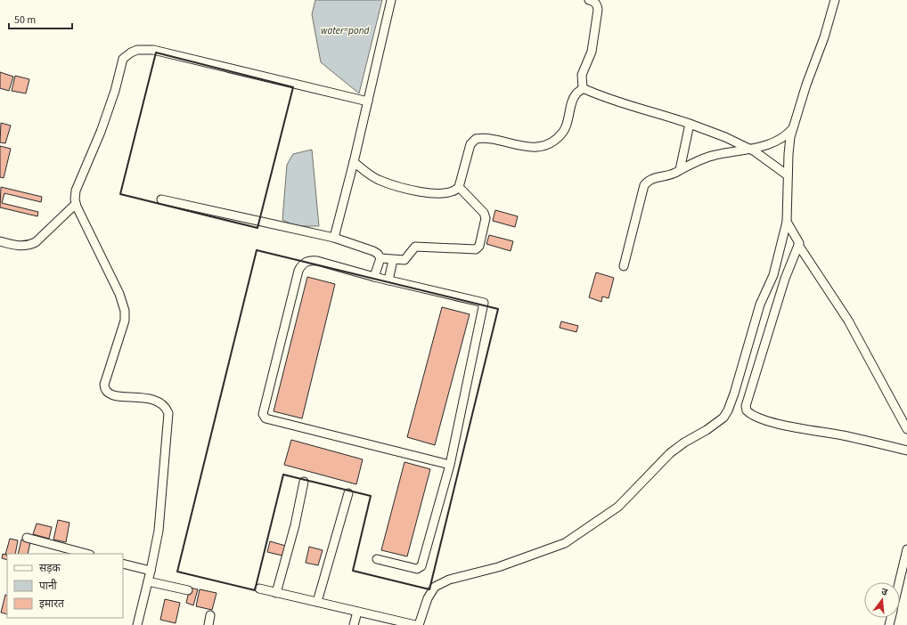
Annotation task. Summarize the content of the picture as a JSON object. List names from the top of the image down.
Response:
{
  "water": ["water=pond"],
  "legend": ["सड़क", "पानी", "इमारत"],
  "scale_bar": "50 m",
  "north": "top"
}
